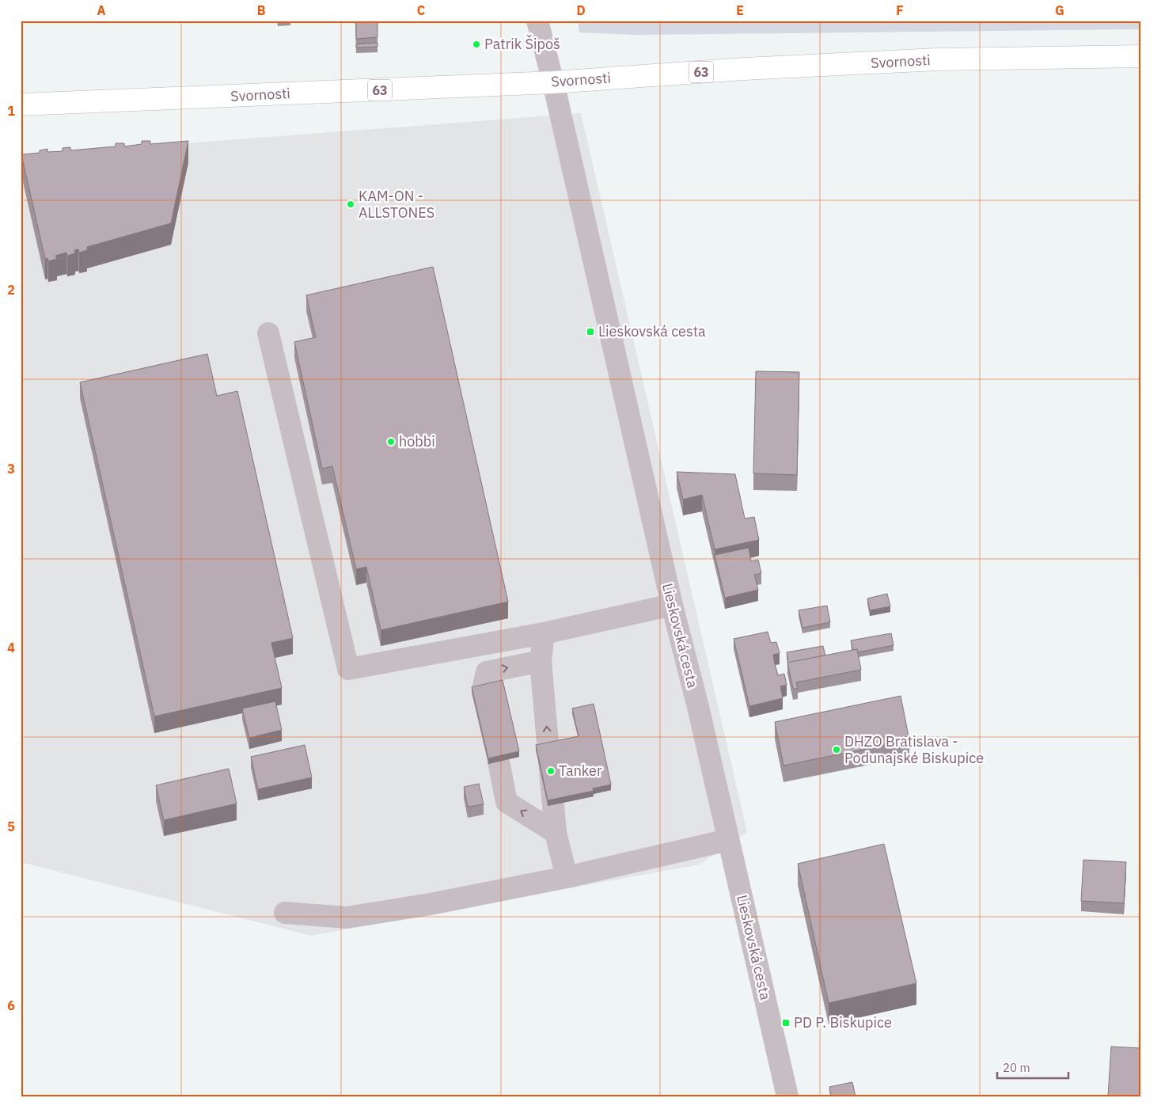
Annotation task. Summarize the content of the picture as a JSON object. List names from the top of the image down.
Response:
{
  "streets": {
    "main road": ["Svornosti", "63"],
    "street": ["Lieskovská cesta"]
  },
  "crossings": [
    ["Svornosti", "Lieskovská cesta"]
  ],
  "places": {
    "other": [
      "Patrik Šipoš",
      "KAM-ON - ALLSTONES",
      "hobbi",
      "DHZO Bratislava - Podunajské Biskupice",
      "Tanker"
    ],
    "transit": ["Lieskovská cesta", "PD P. Biskupice"]
  },
  "scale_bar": "20 m",
  "grid": {
    "columns": [
      "A",
      "B",
      "C",
      "D",
      "E",
      "F",
      "G"
    ],
    "rows": [
      "1",
      "2",
      "3",
      "4",
      "5",
      "6"
    ]
  }
}
